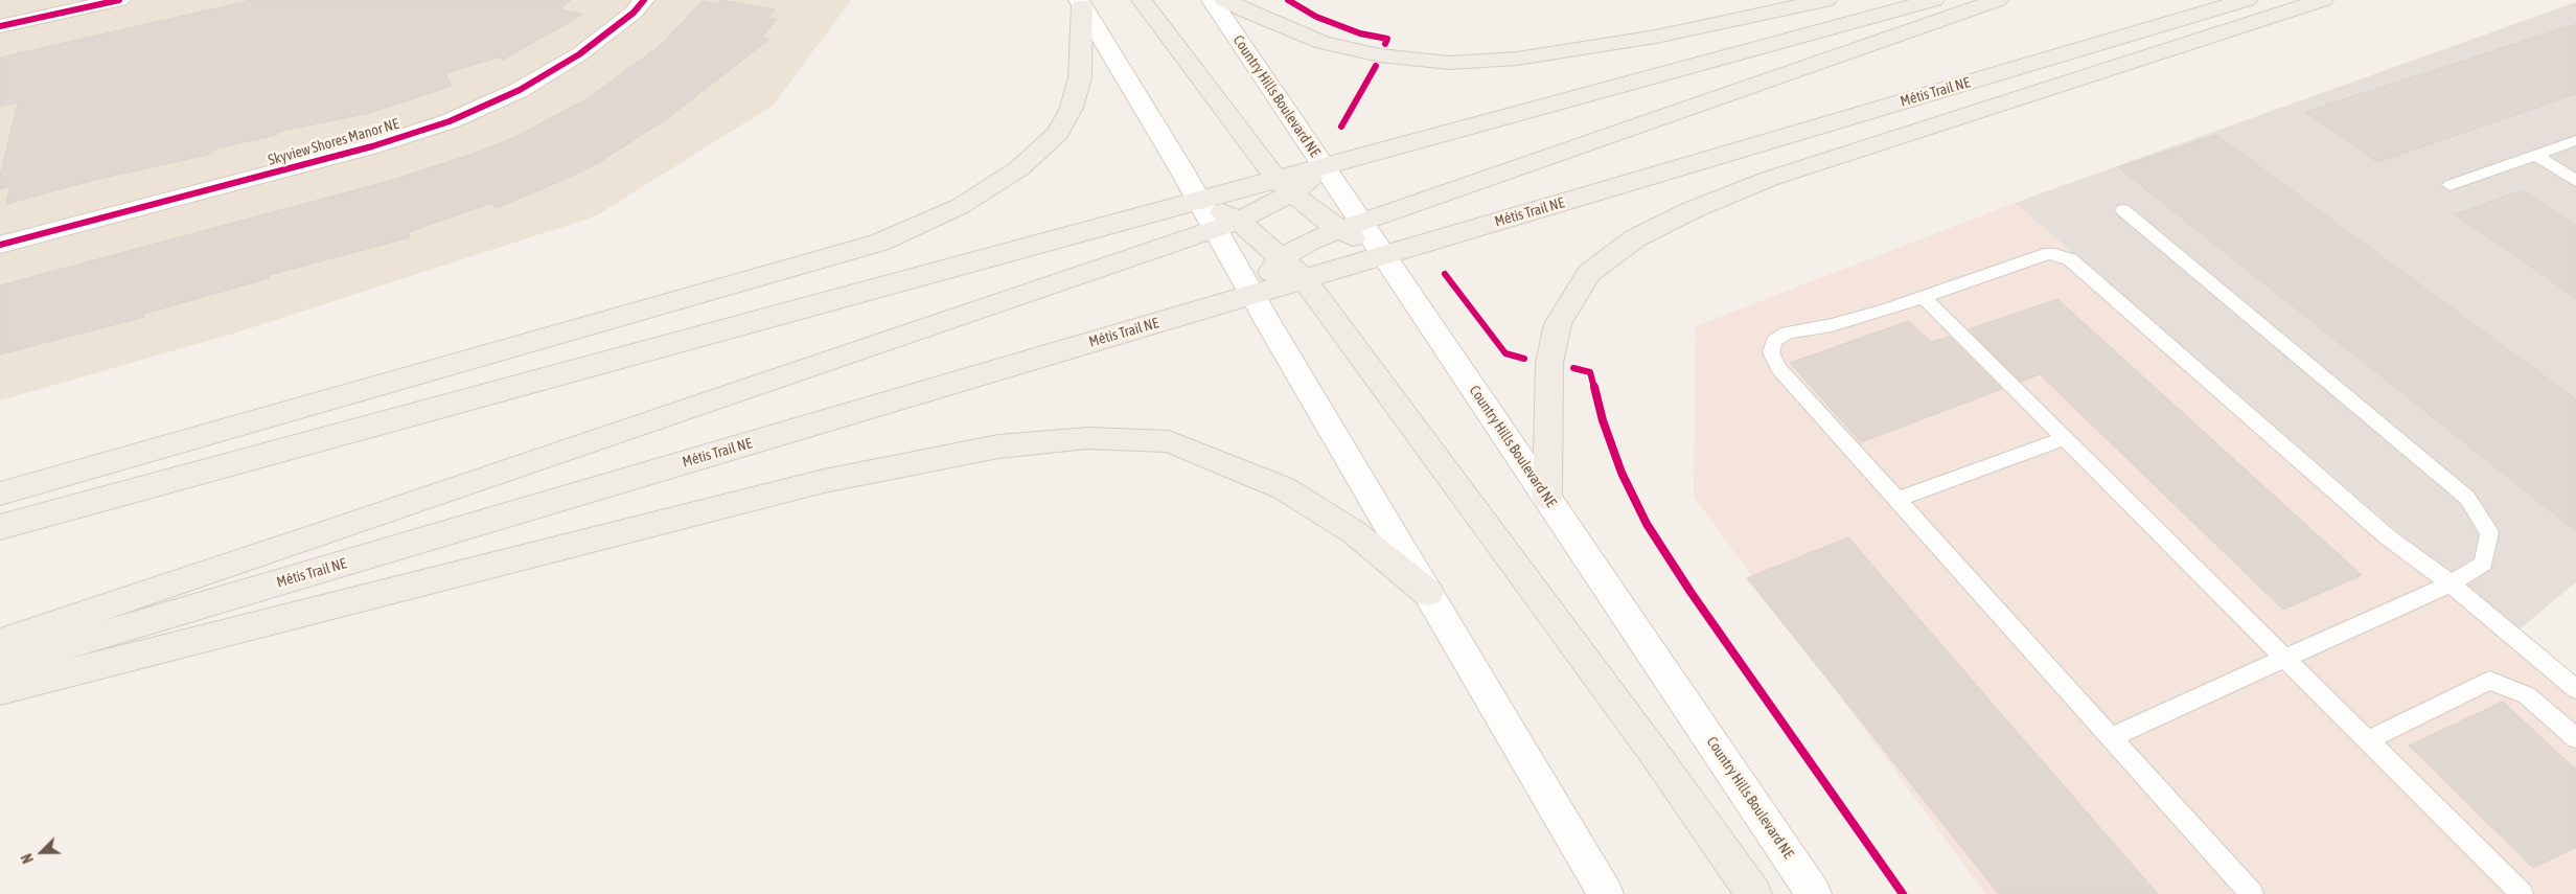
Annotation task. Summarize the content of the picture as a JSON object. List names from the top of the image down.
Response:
{
  "streets": {
    "main road": ["Métis Trail NE", "Country Hills Boulevard NE", "Skyview Shores Manor NE"]
  },
  "crossings": [
    ["Métis Trail NE", "Country Hills Boulevard NE"]
  ],
  "north": "bottom left"
}
